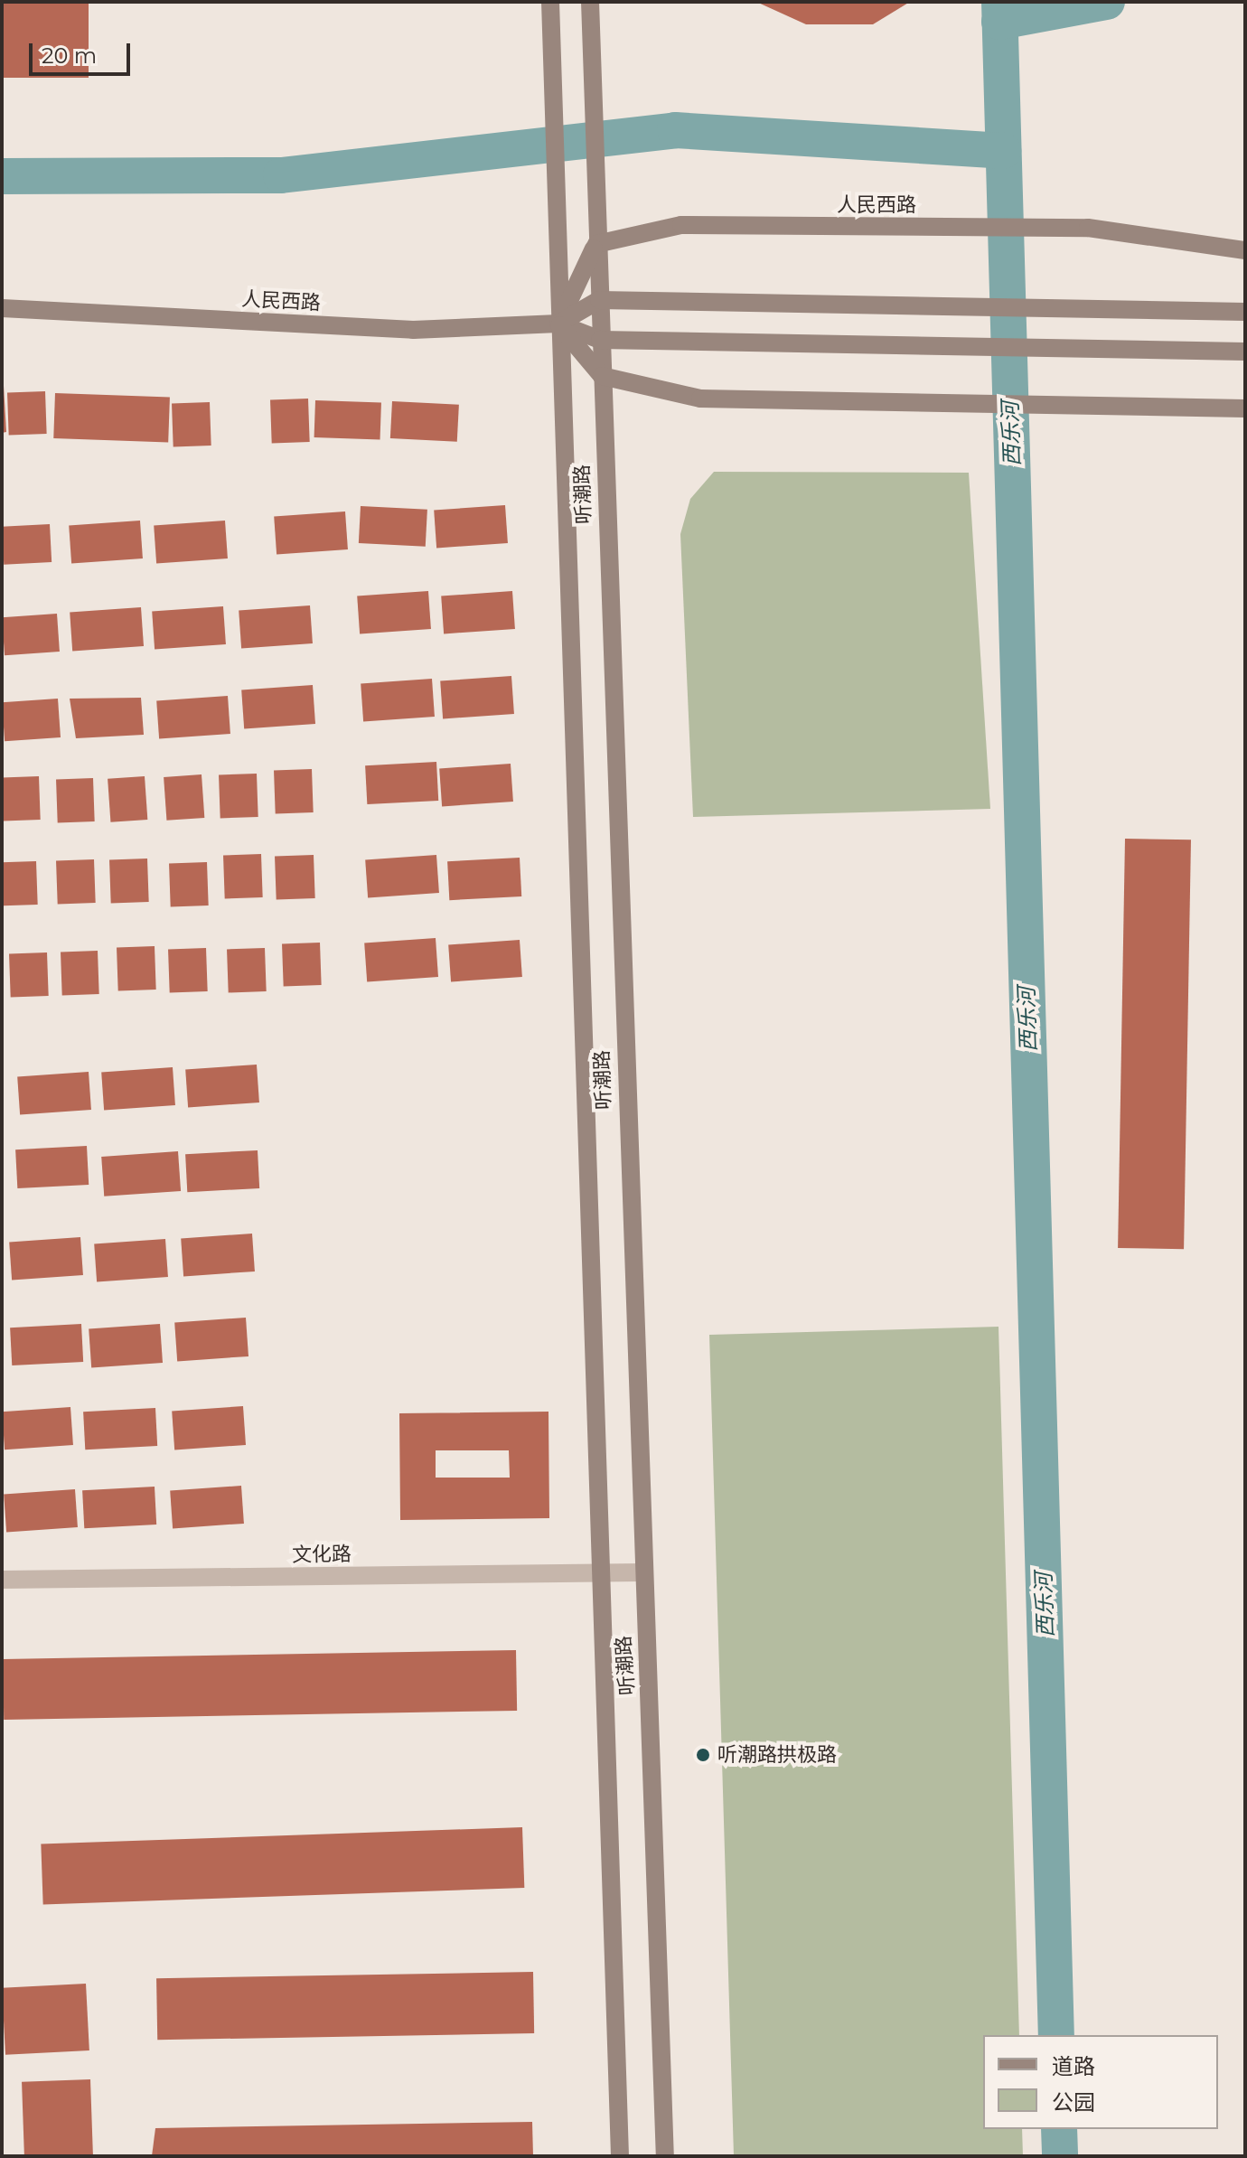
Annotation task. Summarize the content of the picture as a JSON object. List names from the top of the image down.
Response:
{
  "streets": {
    "main road": ["人民西路", "听潮路"],
    "street": ["文化路"]
  },
  "crossings": [
    ["人民西路", "听潮路"],
    ["听潮路", "文化路"]
  ],
  "water": ["西乐河"],
  "places": ["听潮路拱极路"],
  "legend": ["道路", "公园"],
  "scale_bar": "20 m"
}
